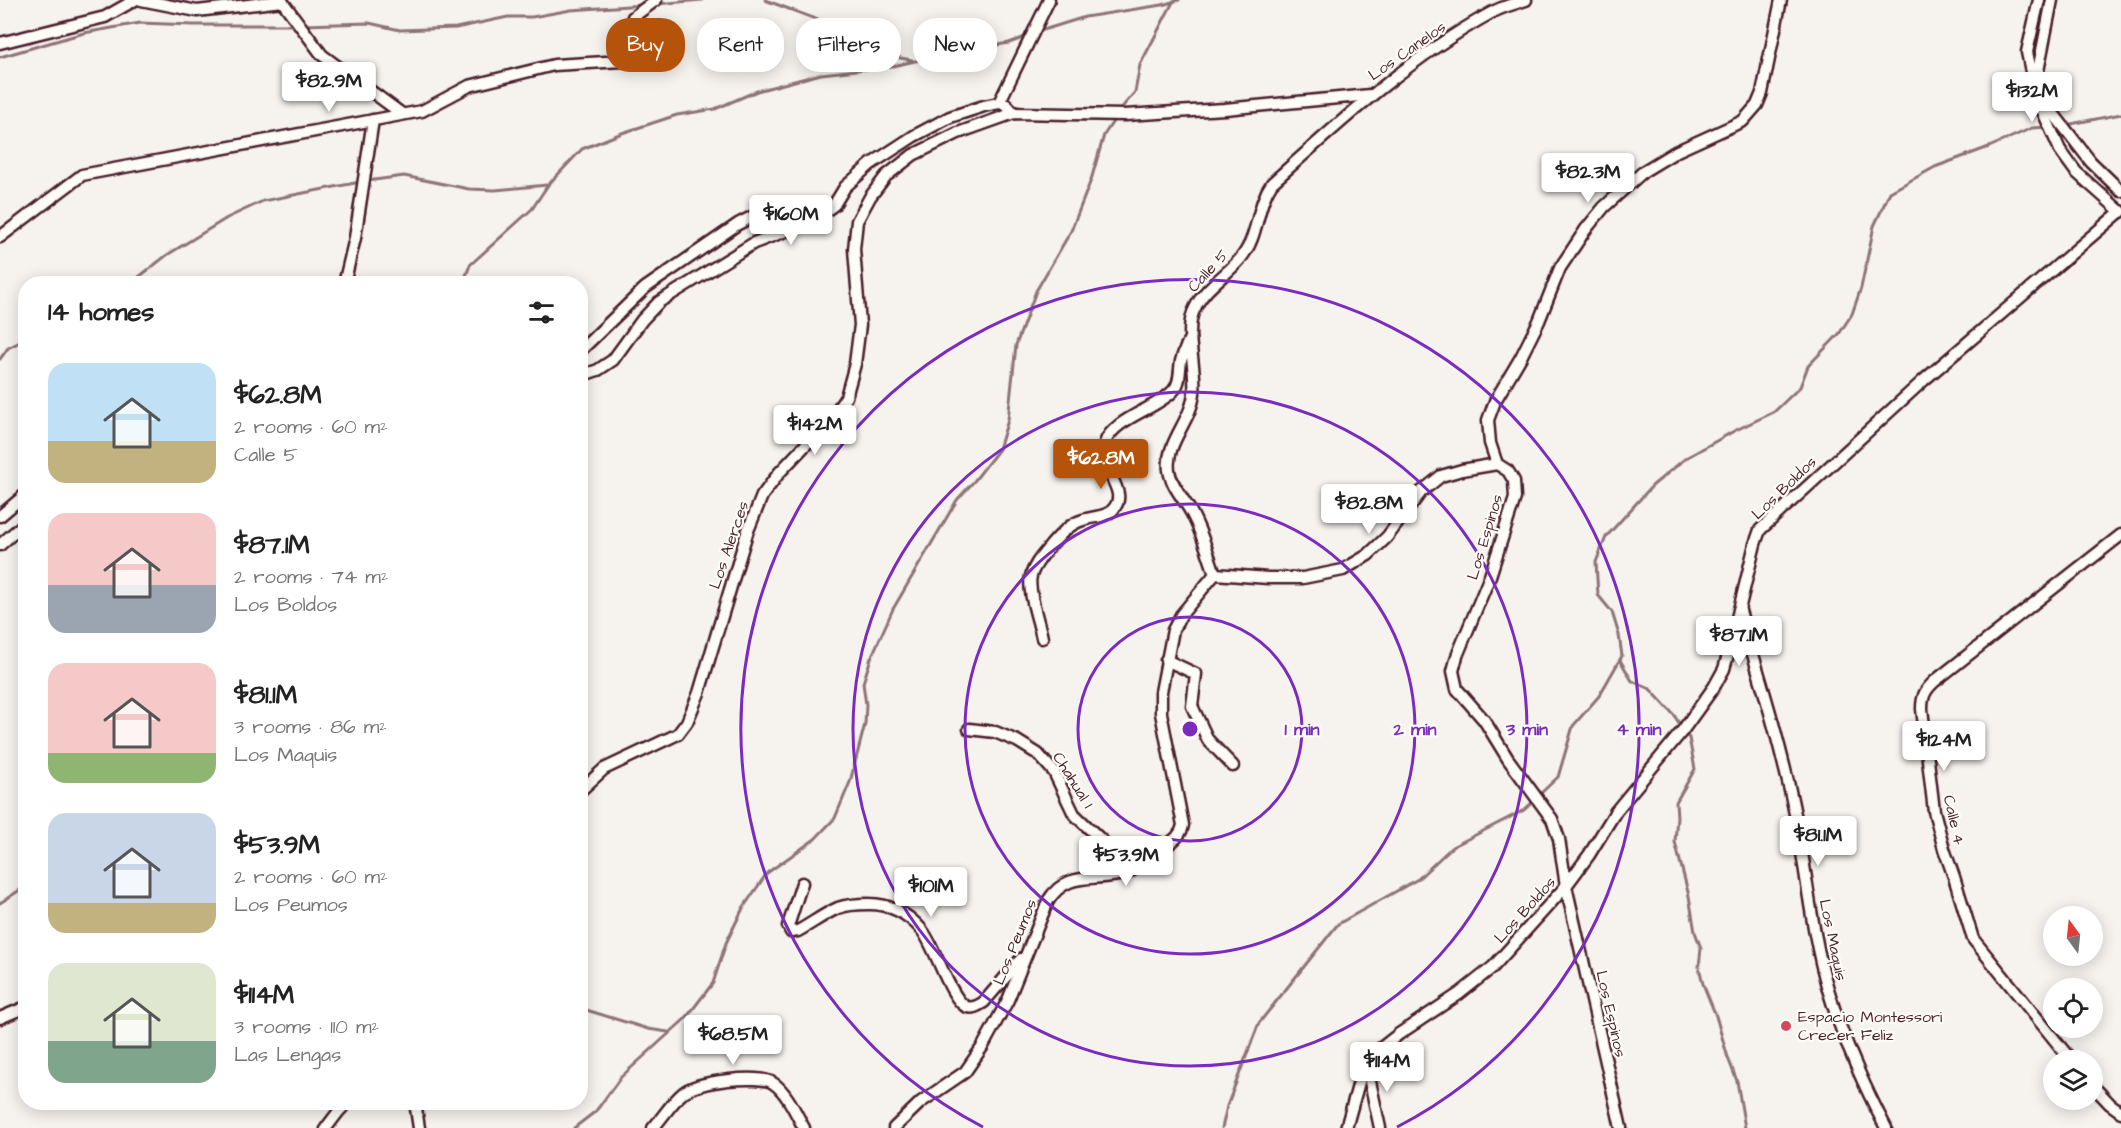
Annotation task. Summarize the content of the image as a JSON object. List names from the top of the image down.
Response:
{
  "streets": {
    "street": [
      "Los Canelos",
      "Calle 5",
      "Los Boldos",
      "Los Espinos",
      "Los Alerces",
      "Chahual 1",
      "Calle 4",
      "Los Maquis",
      "Los Peumos"
    ]
  },
  "crossings": [
    ["Los Canelos", "Calle 5"],
    ["Calle 5", "Los Peumos"],
    ["Los Boldos", "Los Espinos"],
    ["Los Boldos", "Los Maquis"],
    ["Chahual 1", "Los Peumos"]
  ],
  "places": ["Espacio Montessori Crecer Feliz"],
  "north": "top",
  "page": {
    "chip": [
      "Buy",
      "Rent",
      "Filters",
      "New"
    ],
    "price": [
      "$82.9M",
      "$132M",
      "$82.3M",
      "$160M",
      "$142M",
      "$62.8M",
      "$82.8M",
      "$87.1M",
      "$124M",
      "$81.1M",
      "$53.9M",
      "$101M",
      "$68.5M",
      "$114M"
    ],
    "heading": "14 homes",
    "list": [
      {
        "name": "$62.8M",
        "note": "2 rooms · 60 m² · Calle 5"
      },
      {
        "name": "$87.1M",
        "note": "2 rooms · 74 m² · Los Boldos"
      },
      {
        "name": "$81.1M",
        "note": "3 rooms · 86 m² · Los Maquis"
      },
      {
        "name": "$53.9M",
        "note": "2 rooms · 60 m² · Los Peumos"
      },
      {
        "name": "$114M",
        "note": "3 rooms · 110 m² · Las Lengas"
      }
    ]
  },
  "rings": [
    "1 min",
    "2 min",
    "3 min",
    "4 min"
  ]
}
